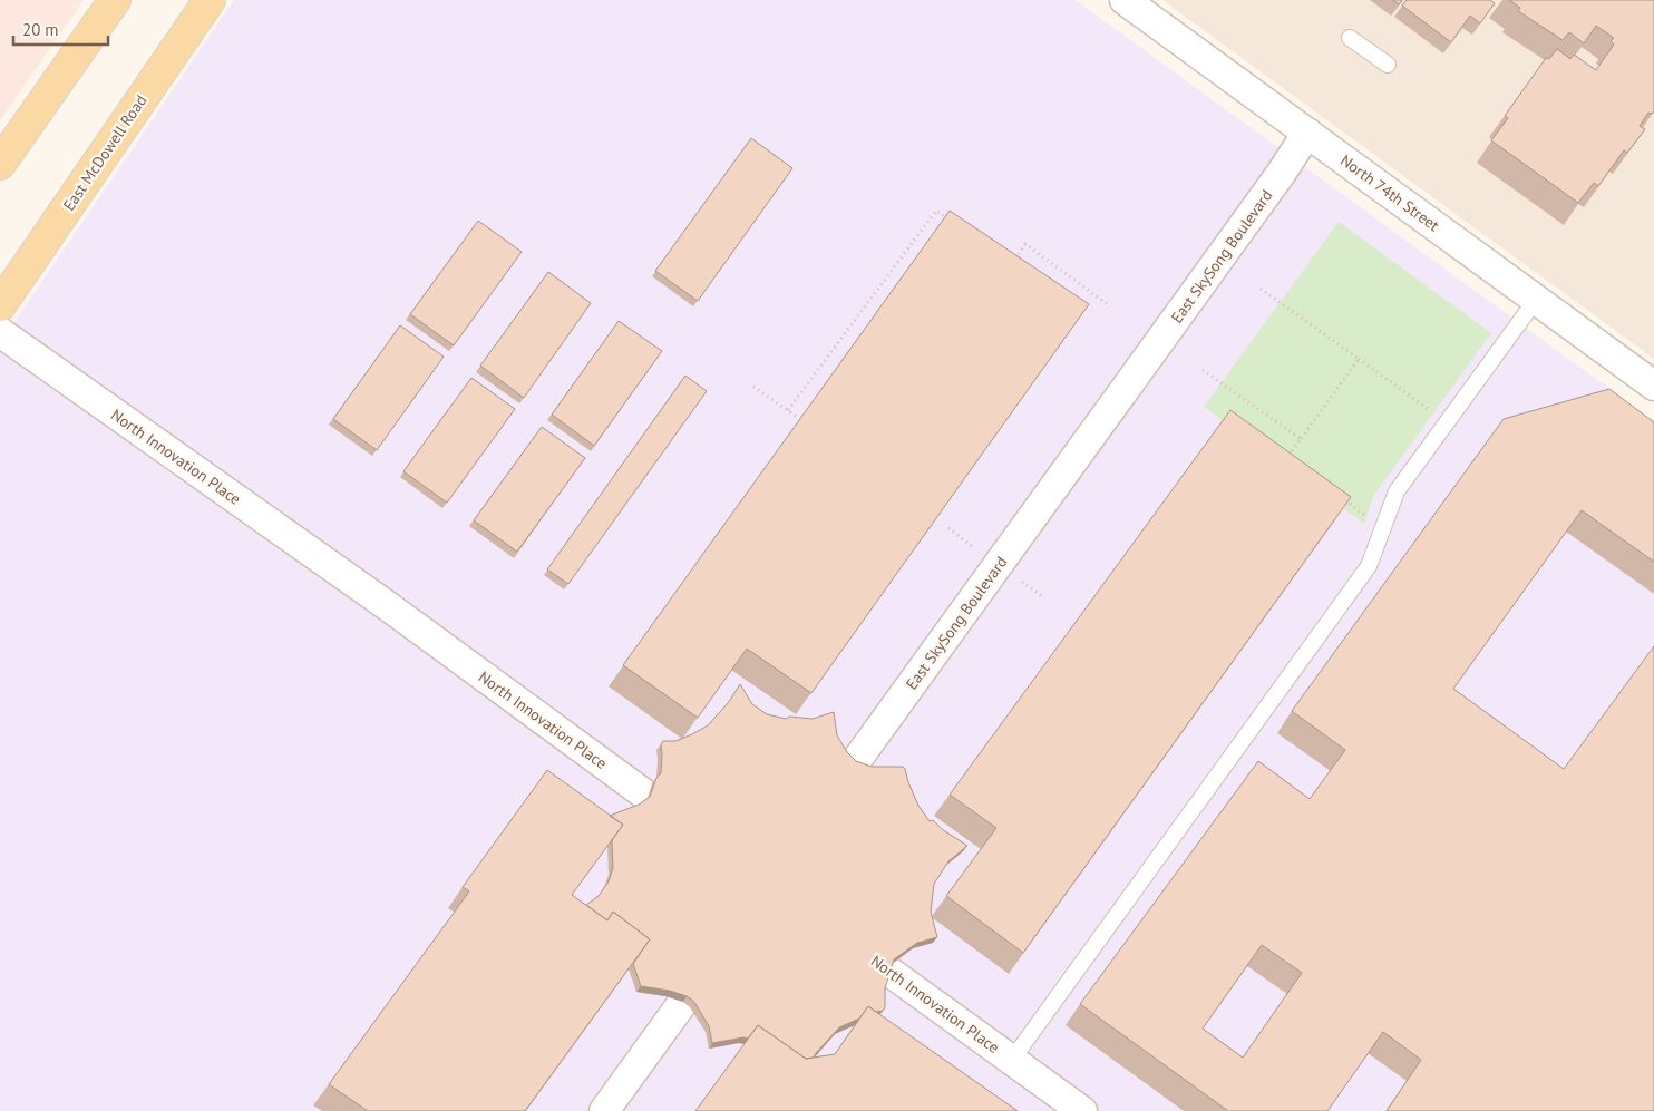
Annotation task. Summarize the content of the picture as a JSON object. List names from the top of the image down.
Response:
{
  "streets": {
    "main road": ["East McDowell Road"],
    "street": ["North 74th Street", "East SkySong Boulevard", "North Innovation Place"]
  },
  "crossings": [
    ["North 74th Street", "East SkySong Boulevard"]
  ],
  "scale_bar": "20 m"
}
